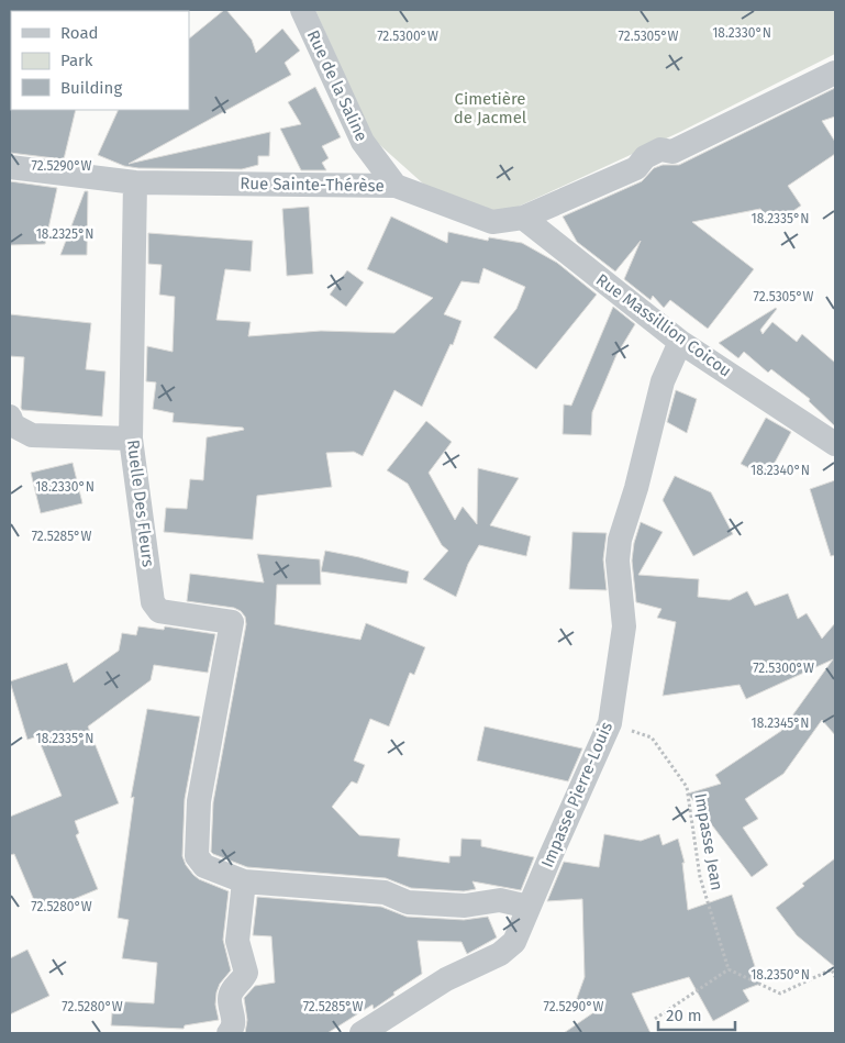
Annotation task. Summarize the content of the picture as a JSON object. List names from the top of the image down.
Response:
{
  "streets": {
    "street": [
      "Rue de la Saline",
      "Rue Sainte-Thérèse",
      "Rue Massillion Coicou",
      "Ruelle Des Fleurs",
      "Impasse Pierre-Louis"
    ],
    "path": ["Impasse Jean"]
  },
  "crossings": [
    ["Rue de la Saline", "Rue Sainte-Thérèse"],
    ["Rue Sainte-Thérèse", "Rue Massillion Coicou"],
    ["Rue Sainte-Thérèse", "Ruelle Des Fleurs"],
    ["Rue Massillion Coicou", "Impasse Pierre-Louis"],
    ["Impasse Pierre-Louis", "Impasse Jean"]
  ],
  "parks": ["Cimetière de Jacmel"],
  "legend": ["Road", "Park", "Building"],
  "scale_bar": "20 m",
  "coordinates": [
    "18.2330°N",
    "72.5300°W",
    "72.5305°W",
    "72.5290°W",
    "18.2335°N",
    "18.2325°N",
    "18.2340°N",
    "72.5285°W",
    "18.2345°N",
    "72.5280°W",
    "18.2350°N"
  ]
}
